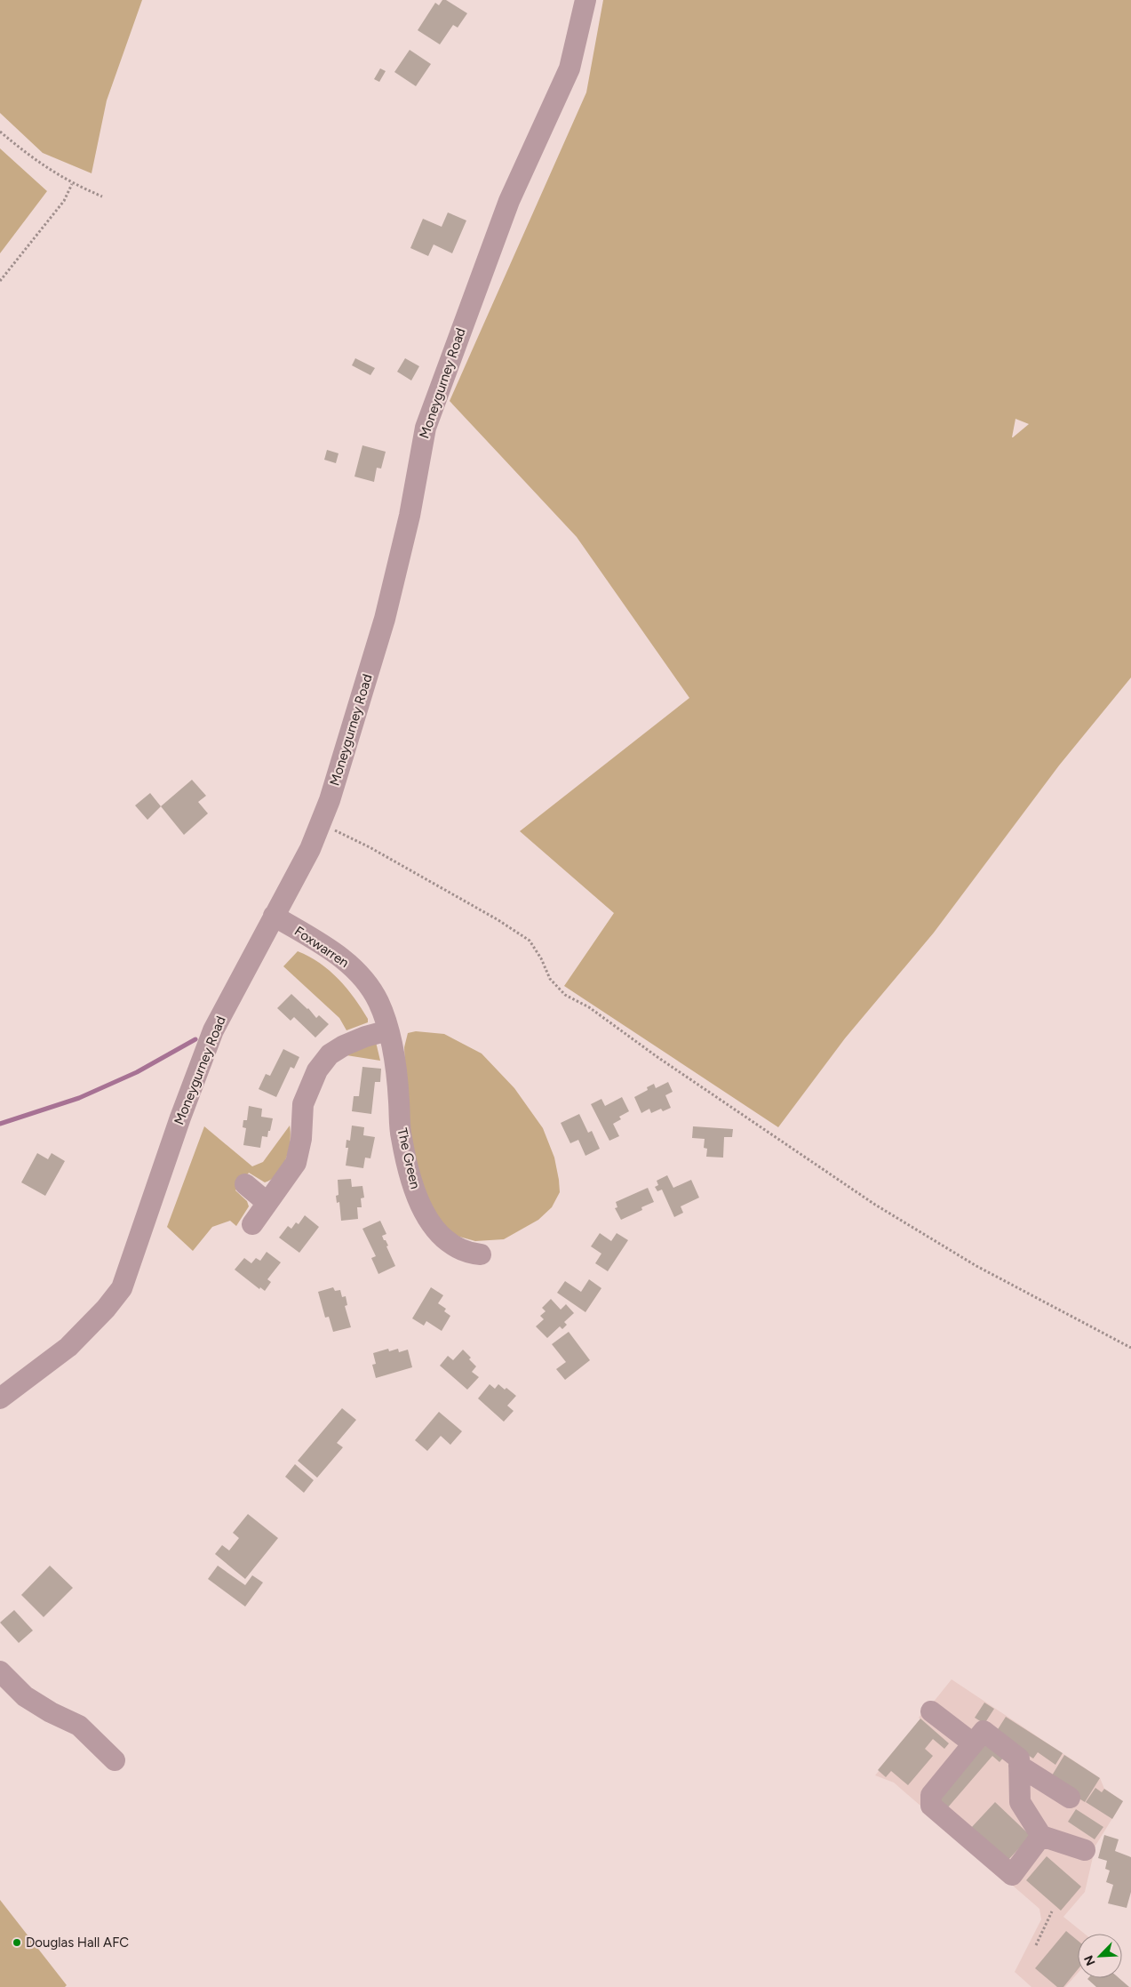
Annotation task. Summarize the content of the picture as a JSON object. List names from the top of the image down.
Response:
{
  "streets": {
    "street": ["Moneygurney Road", "Foxwarren", "The Green"]
  },
  "crossings": [
    ["Moneygurney Road", "Foxwarren"],
    ["Foxwarren", "The Green"]
  ],
  "places": ["Douglas Hall AFC"],
  "north": "bottom left"
}
